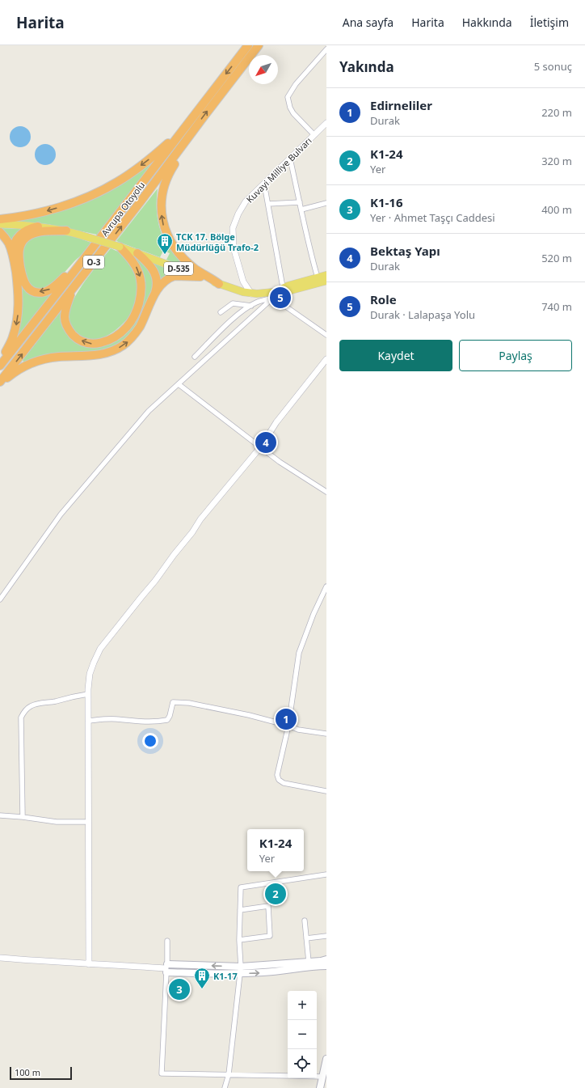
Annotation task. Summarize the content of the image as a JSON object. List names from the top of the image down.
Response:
{
  "streets": {
    "highway": ["Avrupa Otoyolu", "O-3"],
    "main road": ["D-535"],
    "street": ["Kuvayi Milliye Bulvarı"]
  },
  "crossings": [
    ["Kuvayi Milliye Bulvarı", "D-535"]
  ],
  "places": {
    "building": ["TCK 17. Bölge Müdürlüğü Trafo-2", "K1-17"]
  },
  "scale_bar": "100 m",
  "north": "bottom left",
  "page": {
    "header": "Harita",
    "nav": [
      "Ana sayfa",
      "Harita",
      "Hakkında",
      "İletişim"
    ],
    "heading": ["Yakında", "5 sonuç"],
    "list": [
      {
        "mark": "1",
        "name": "Edirneliler",
        "note": "Durak",
        "value": "220 m"
      },
      {
        "mark": "2",
        "name": "K1-24",
        "note": "Yer",
        "value": "320 m"
      },
      {
        "mark": "3",
        "name": "K1-16",
        "note": "Yer · Ahmet Taşçı Caddesi",
        "value": "400 m"
      },
      {
        "mark": "4",
        "name": "Bektaş Yapı",
        "note": "Durak",
        "value": "520 m"
      },
      {
        "mark": "5",
        "name": "Role",
        "note": "Durak · Lalapaşa Yolu",
        "value": "740 m"
      }
    ],
    "pins": [
      "5",
      "4",
      "1",
      "2",
      "3"
    ],
    "buttons": ["Kaydet", "Paylaş"],
    "popup": ["K1-24", "Yer"],
    "map_buttons": ["+", "−"],
    "scale": "100 m"
  }
}
